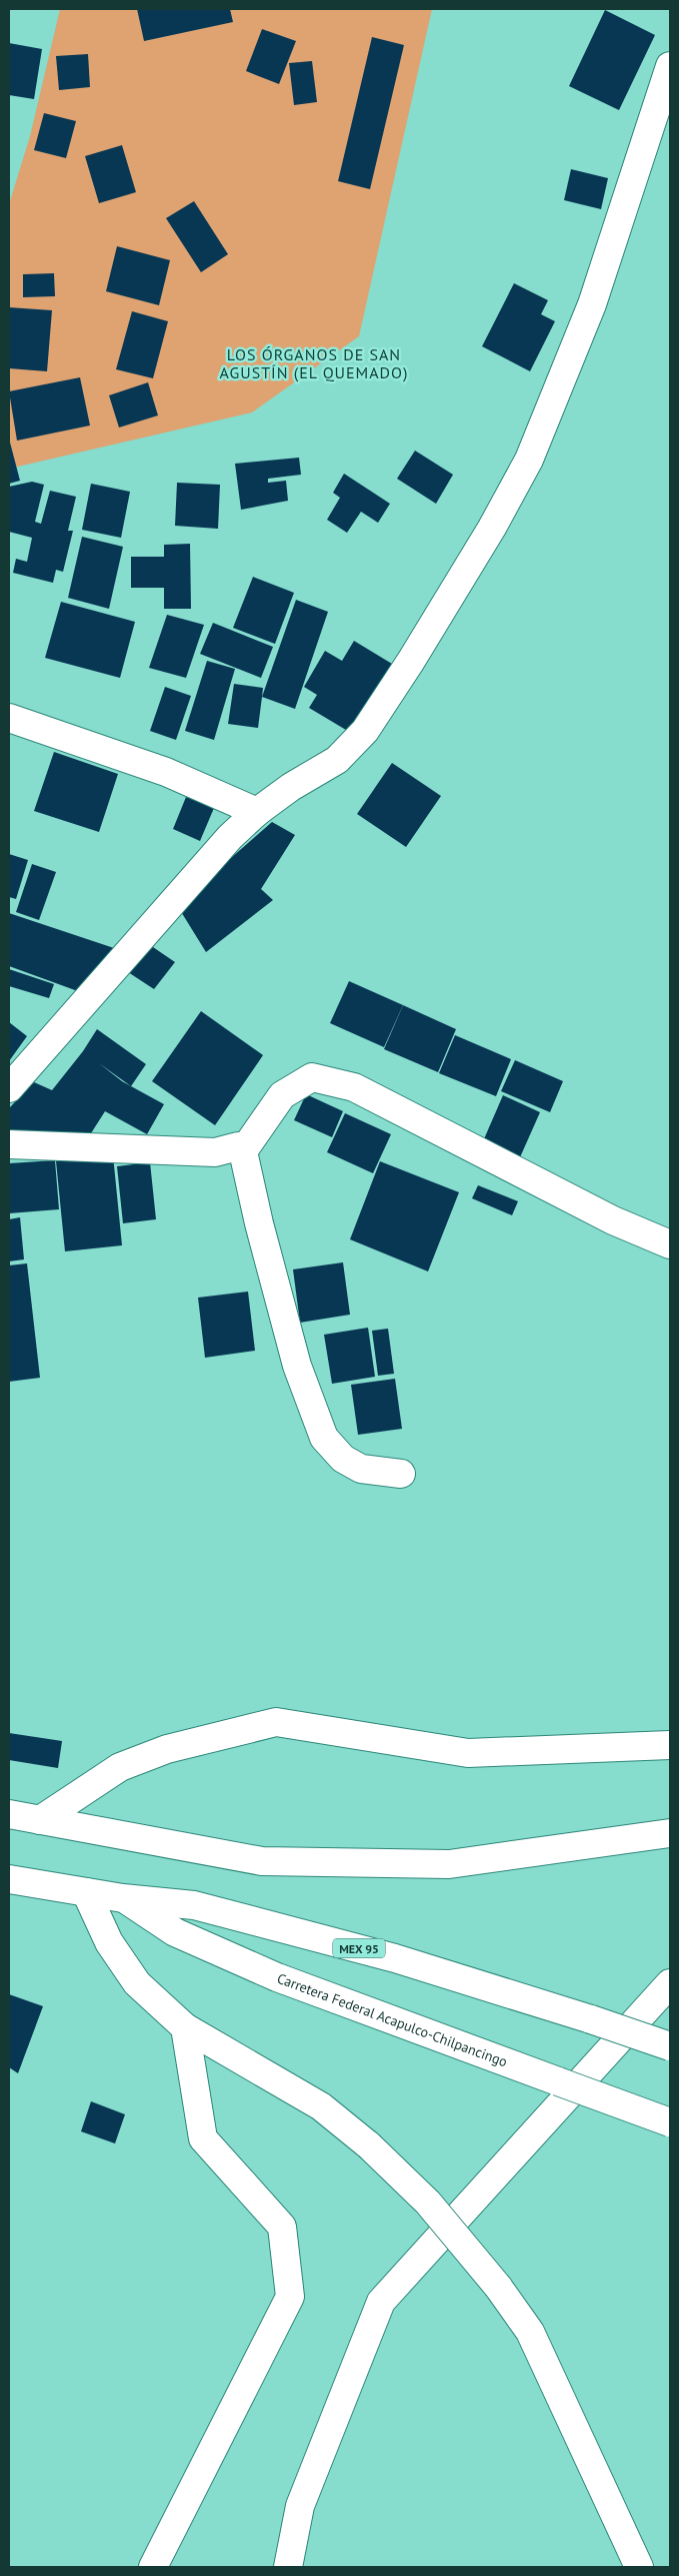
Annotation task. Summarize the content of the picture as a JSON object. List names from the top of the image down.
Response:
{
  "streets": {
    "main road": ["MEX 95", "Carretera Federal Acapulco-Chilpancingo"]
  },
  "districts": ["LOS ÓRGANOS DE SAN AGUSTÍN (EL QUEMADO)"]
}
